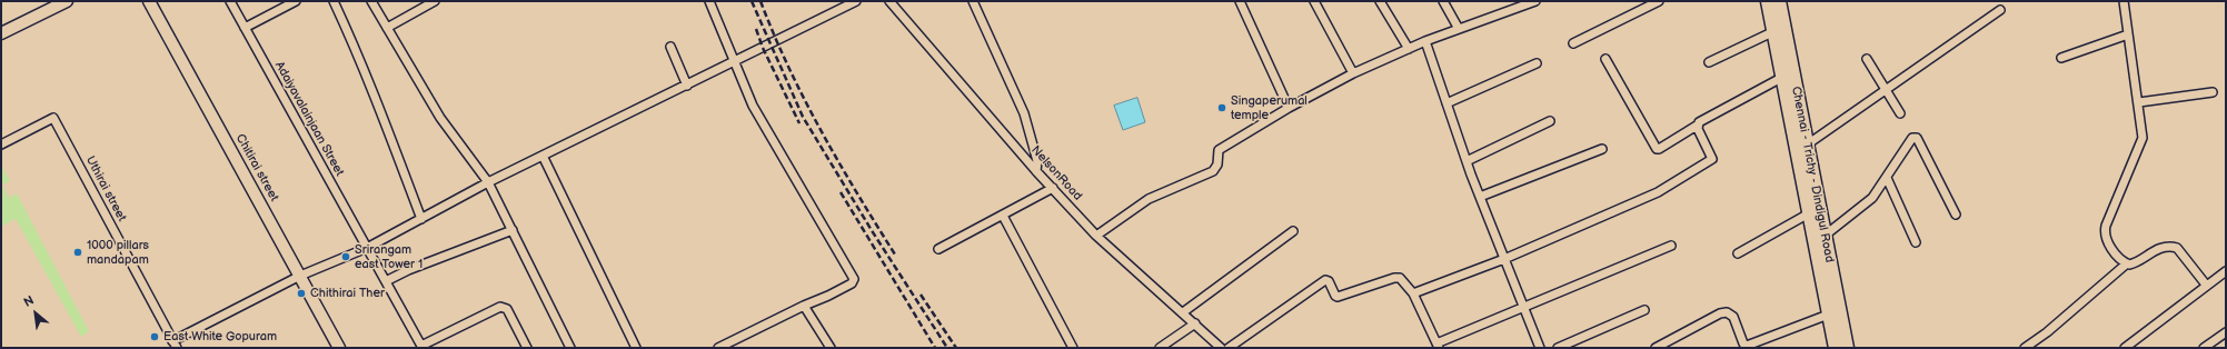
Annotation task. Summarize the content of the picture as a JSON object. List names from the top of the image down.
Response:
{
  "streets": {
    "highway": ["Chennai - Trichy - Dindigul Road"],
    "street": [
      "Adaiyavalainjaan Street",
      "Chitirai street",
      "NelsonRoad",
      "Uthirai street"
    ]
  },
  "places": [
    "Singaperumal temple",
    "1000 pillars mandapam",
    "Srirangam east Tower 1",
    "Chithirai Ther",
    "East White Gopuram"
  ],
  "north": "top left"
}
